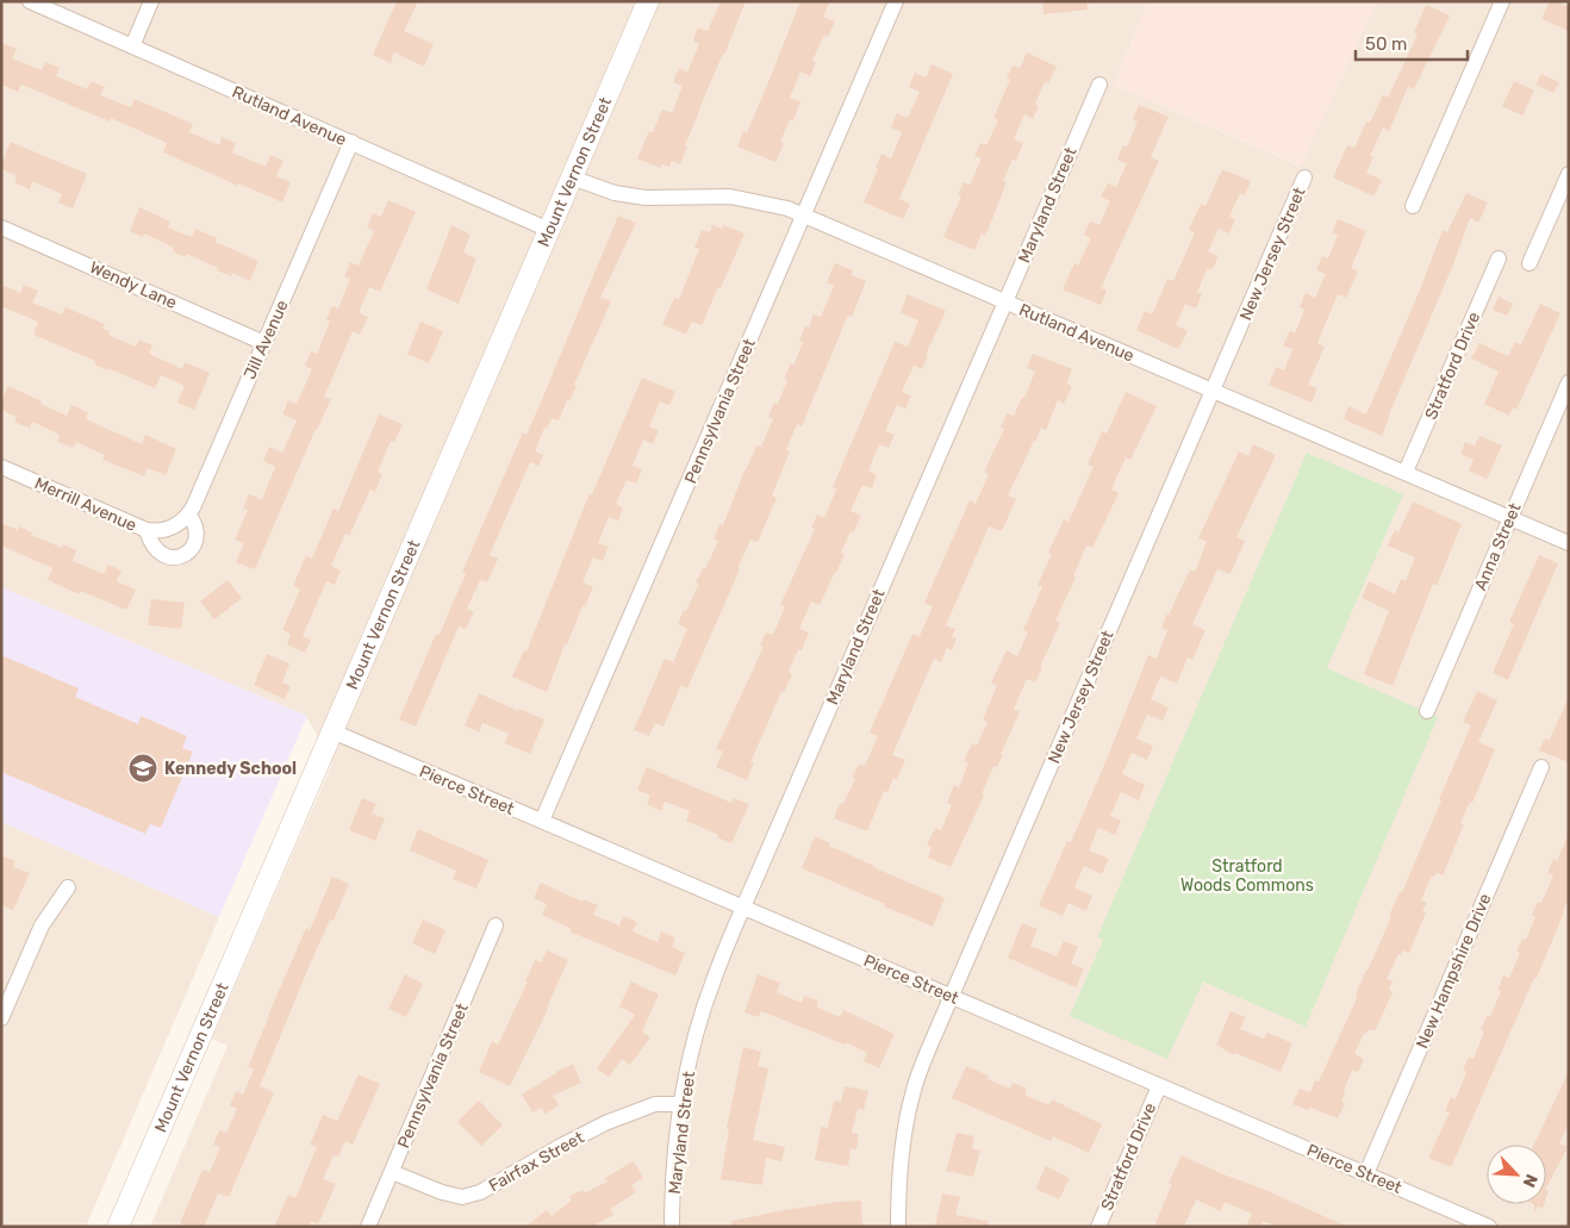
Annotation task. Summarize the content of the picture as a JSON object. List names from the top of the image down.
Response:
{
  "streets": {
    "street": [
      "Rutland Avenue",
      "Mount Vernon Street",
      "Maryland Street",
      "New Jersey Street",
      "Wendy Lane",
      "Jill Avenue",
      "Stratford Drive",
      "Pennsylvania Street",
      "Merrill Avenue",
      "Anna Street",
      "Pierce Street",
      "New Hampshire Drive",
      "Fairfax Street"
    ]
  },
  "crossings": [
    ["Rutland Avenue", "Mount Vernon Street"],
    ["Rutland Avenue", "Maryland Street"],
    ["Rutland Avenue", "New Jersey Street"],
    ["Rutland Avenue", "Jill Avenue"],
    ["Rutland Avenue", "Stratford Drive"],
    ["Rutland Avenue", "Pennsylvania Street"],
    ["Rutland Avenue", "Anna Street"],
    ["Mount Vernon Street", "Pierce Street"],
    ["Maryland Street", "Pierce Street"],
    ["Maryland Street", "Fairfax Street"],
    ["New Jersey Street", "Pierce Street"],
    ["Wendy Lane", "Jill Avenue"],
    ["Jill Avenue", "Merrill Avenue"],
    ["Stratford Drive", "Pierce Street"],
    ["Pennsylvania Street", "Pierce Street"],
    ["Pennsylvania Street", "Fairfax Street"],
    ["Pierce Street", "New Hampshire Drive"]
  ],
  "parks": ["Stratford Woods Commons"],
  "places": {
    "school or university": ["Kennedy School"]
  },
  "scale_bar": "50 m",
  "north": "bottom right"
}
